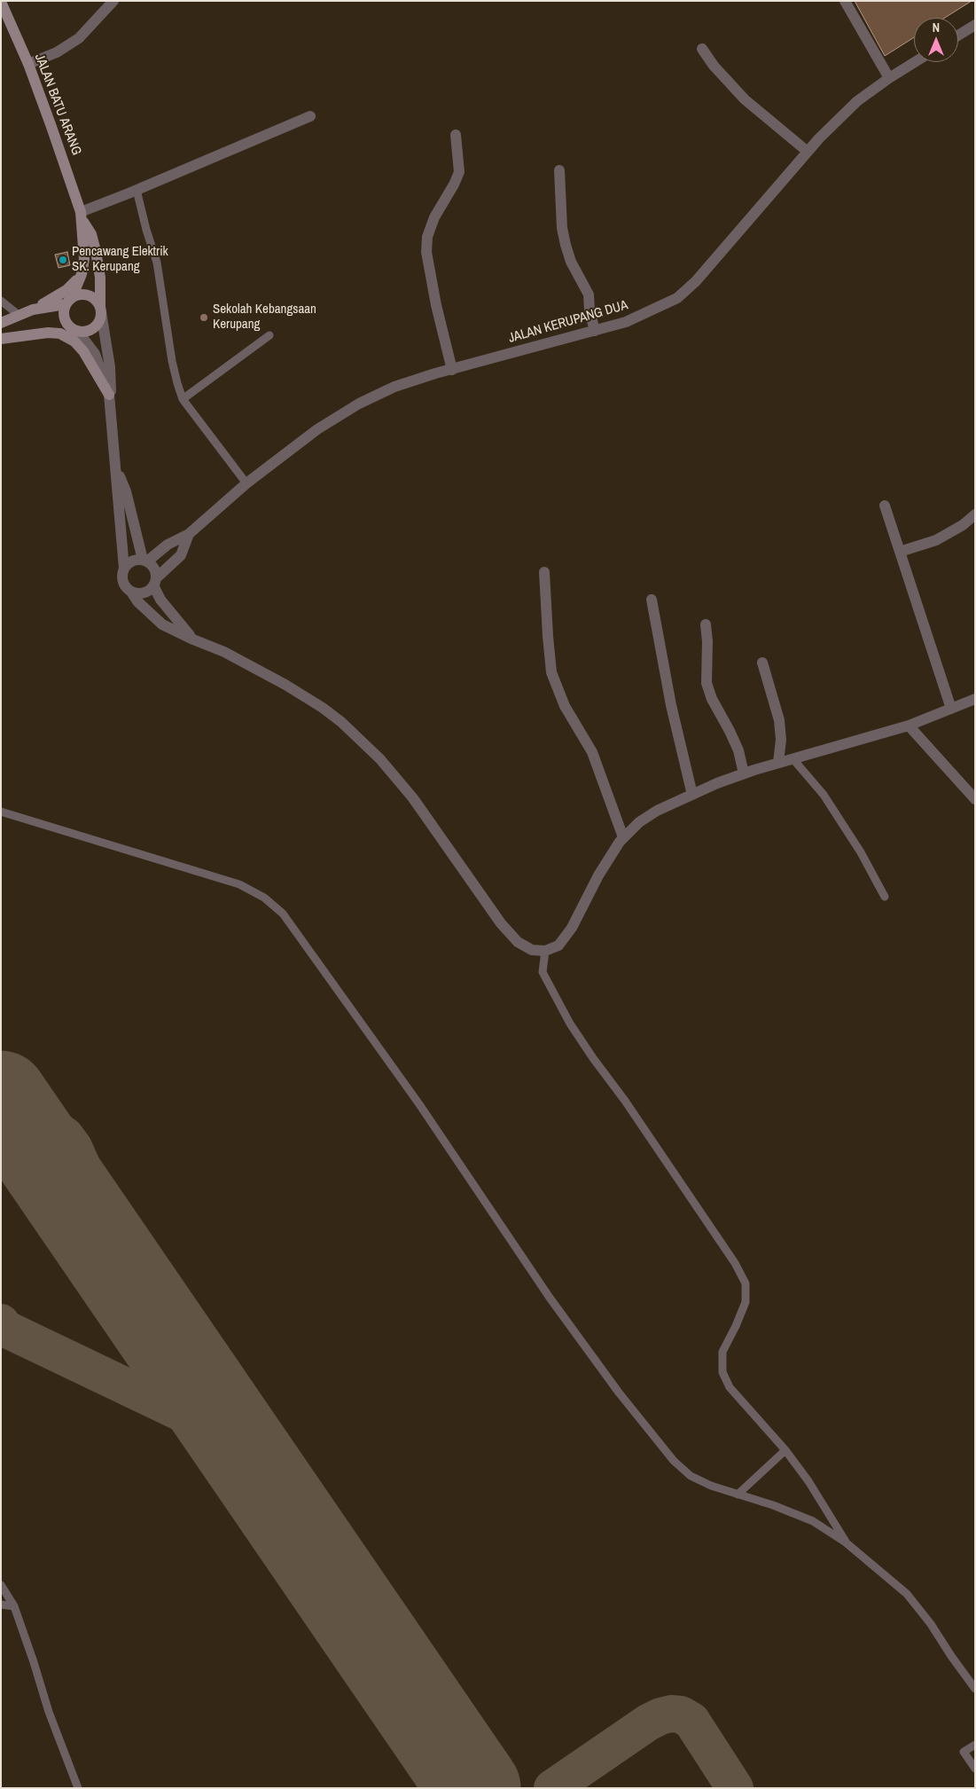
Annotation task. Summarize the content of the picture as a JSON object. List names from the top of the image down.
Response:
{
  "streets": {
    "main road": ["JALAN BATU ARANG"],
    "street": ["JALAN KERUPANG DUA"]
  },
  "places": ["Pencawang Elektrik SK. Kerupang", "Sekolah Kebangsaan Kerupang"],
  "north": "top"
}
